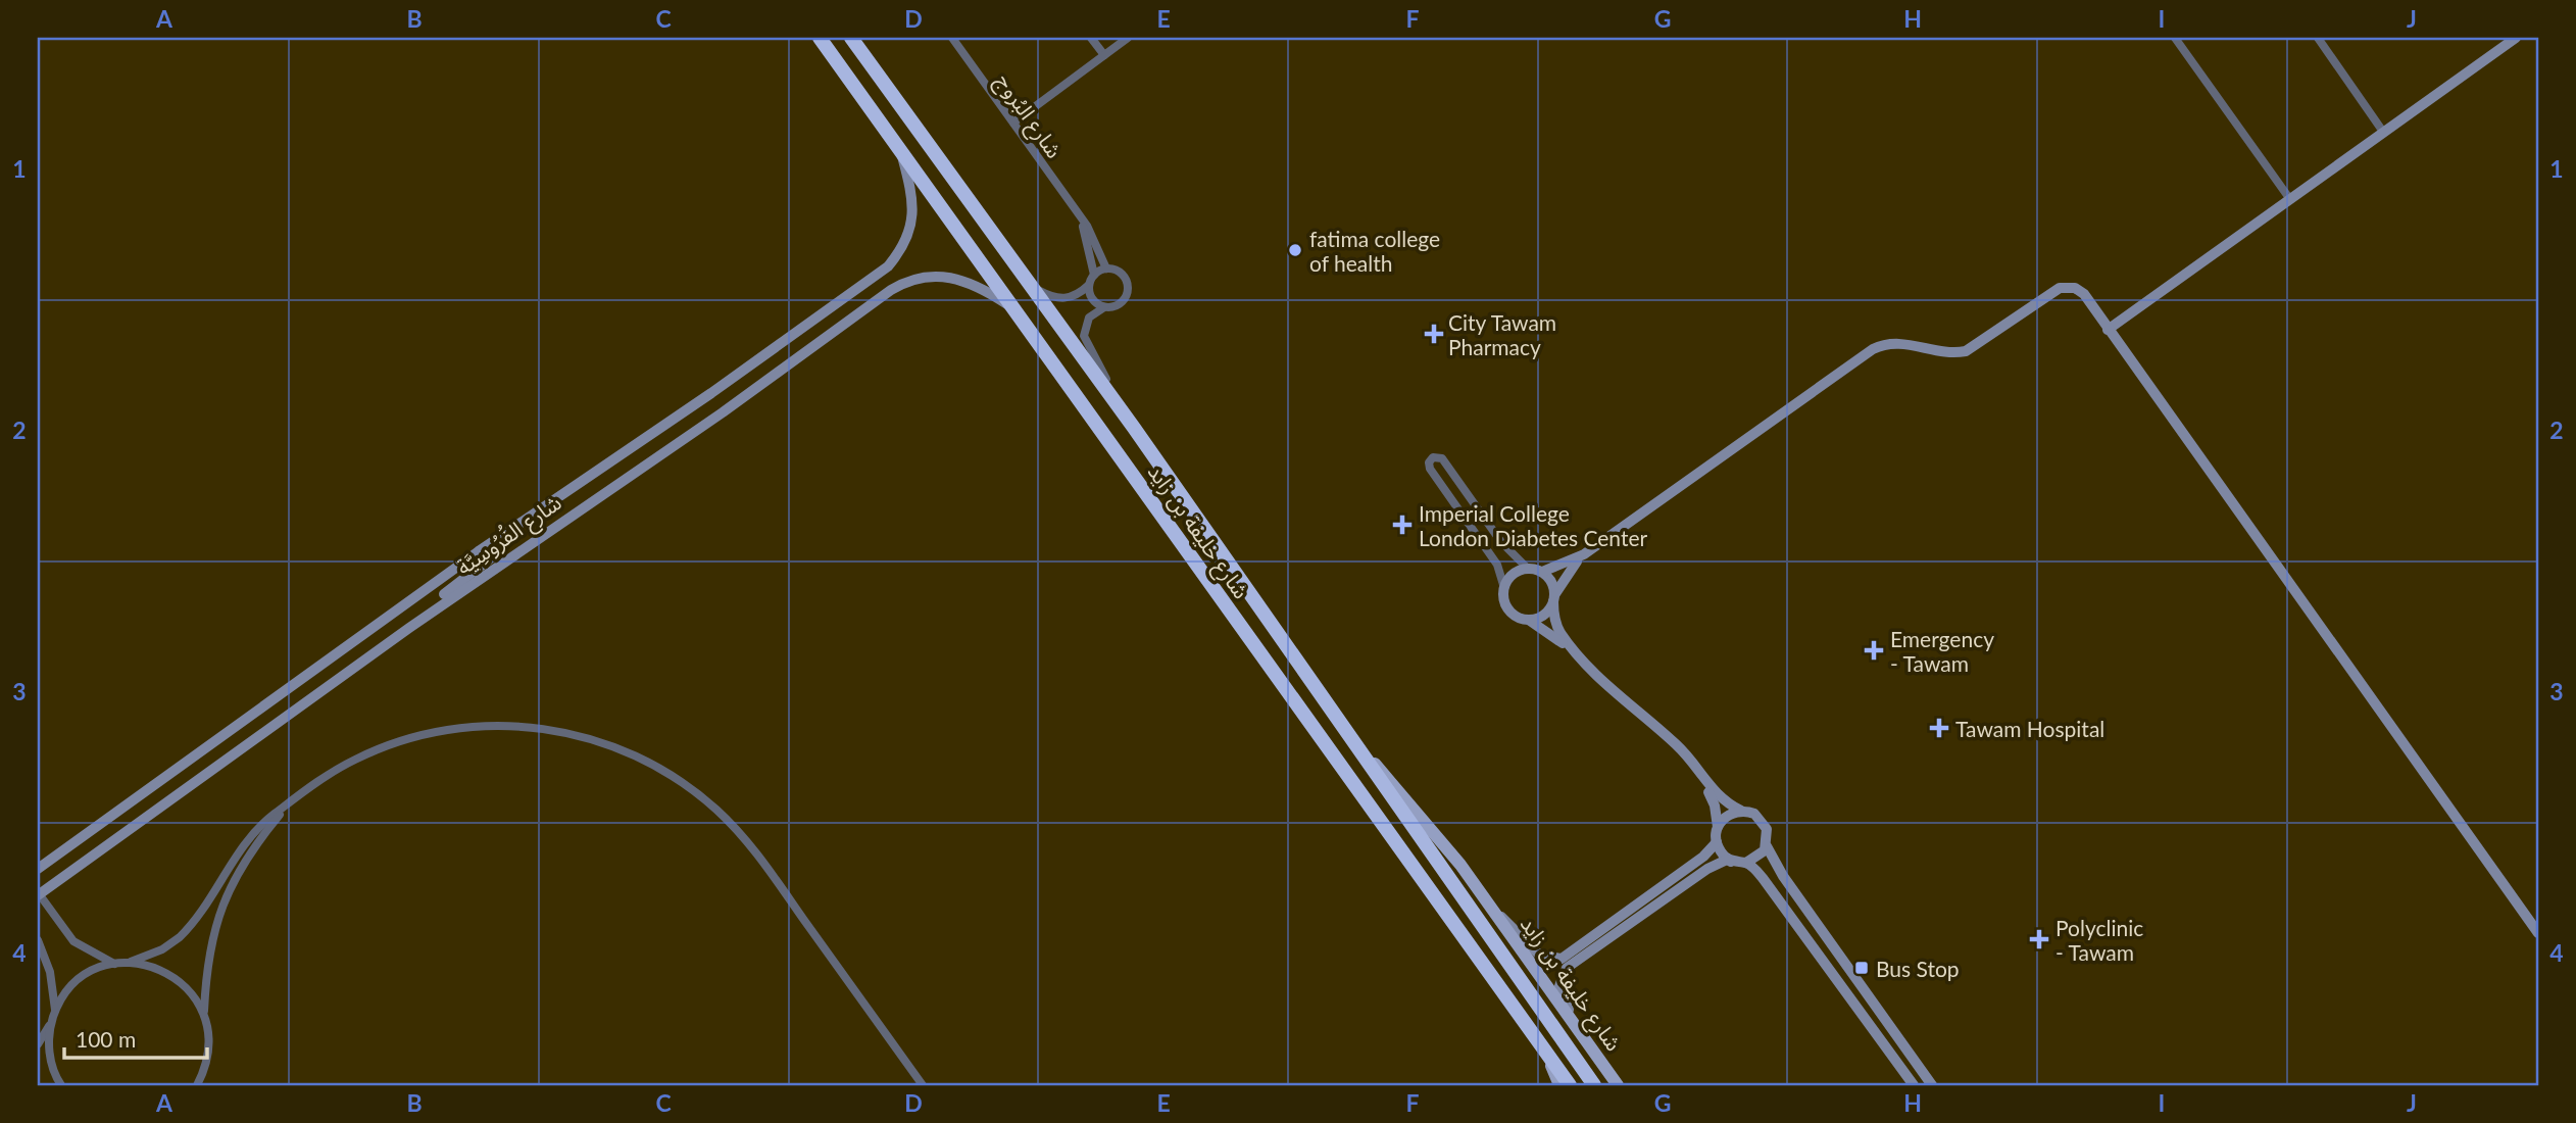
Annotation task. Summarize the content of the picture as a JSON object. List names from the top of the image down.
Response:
{
  "streets": {
    "highway": ["شارع خليفة بن زايد"],
    "street": ["شارع البُروج", "شارع الفُرُوسِيَّة"]
  },
  "crossings": [
    ["شارع خليفة بن زايد", "شارع الفُرُوسِيَّة"]
  ],
  "places": {
    "other": ["fatima college of health"],
    "health": [
      "City Tawam Pharmacy",
      "Imperial College London Diabetes Center",
      "Emergency - Tawam",
      "Tawam Hospital",
      "Polyclinic - Tawam"
    ],
    "transit": ["Bus Stop"]
  },
  "scale_bar": "100 m",
  "grid": {
    "columns": [
      "A",
      "B",
      "C",
      "D",
      "E",
      "F",
      "G",
      "H",
      "I",
      "J"
    ],
    "rows": [
      "1",
      "2",
      "3",
      "4"
    ]
  }
}
